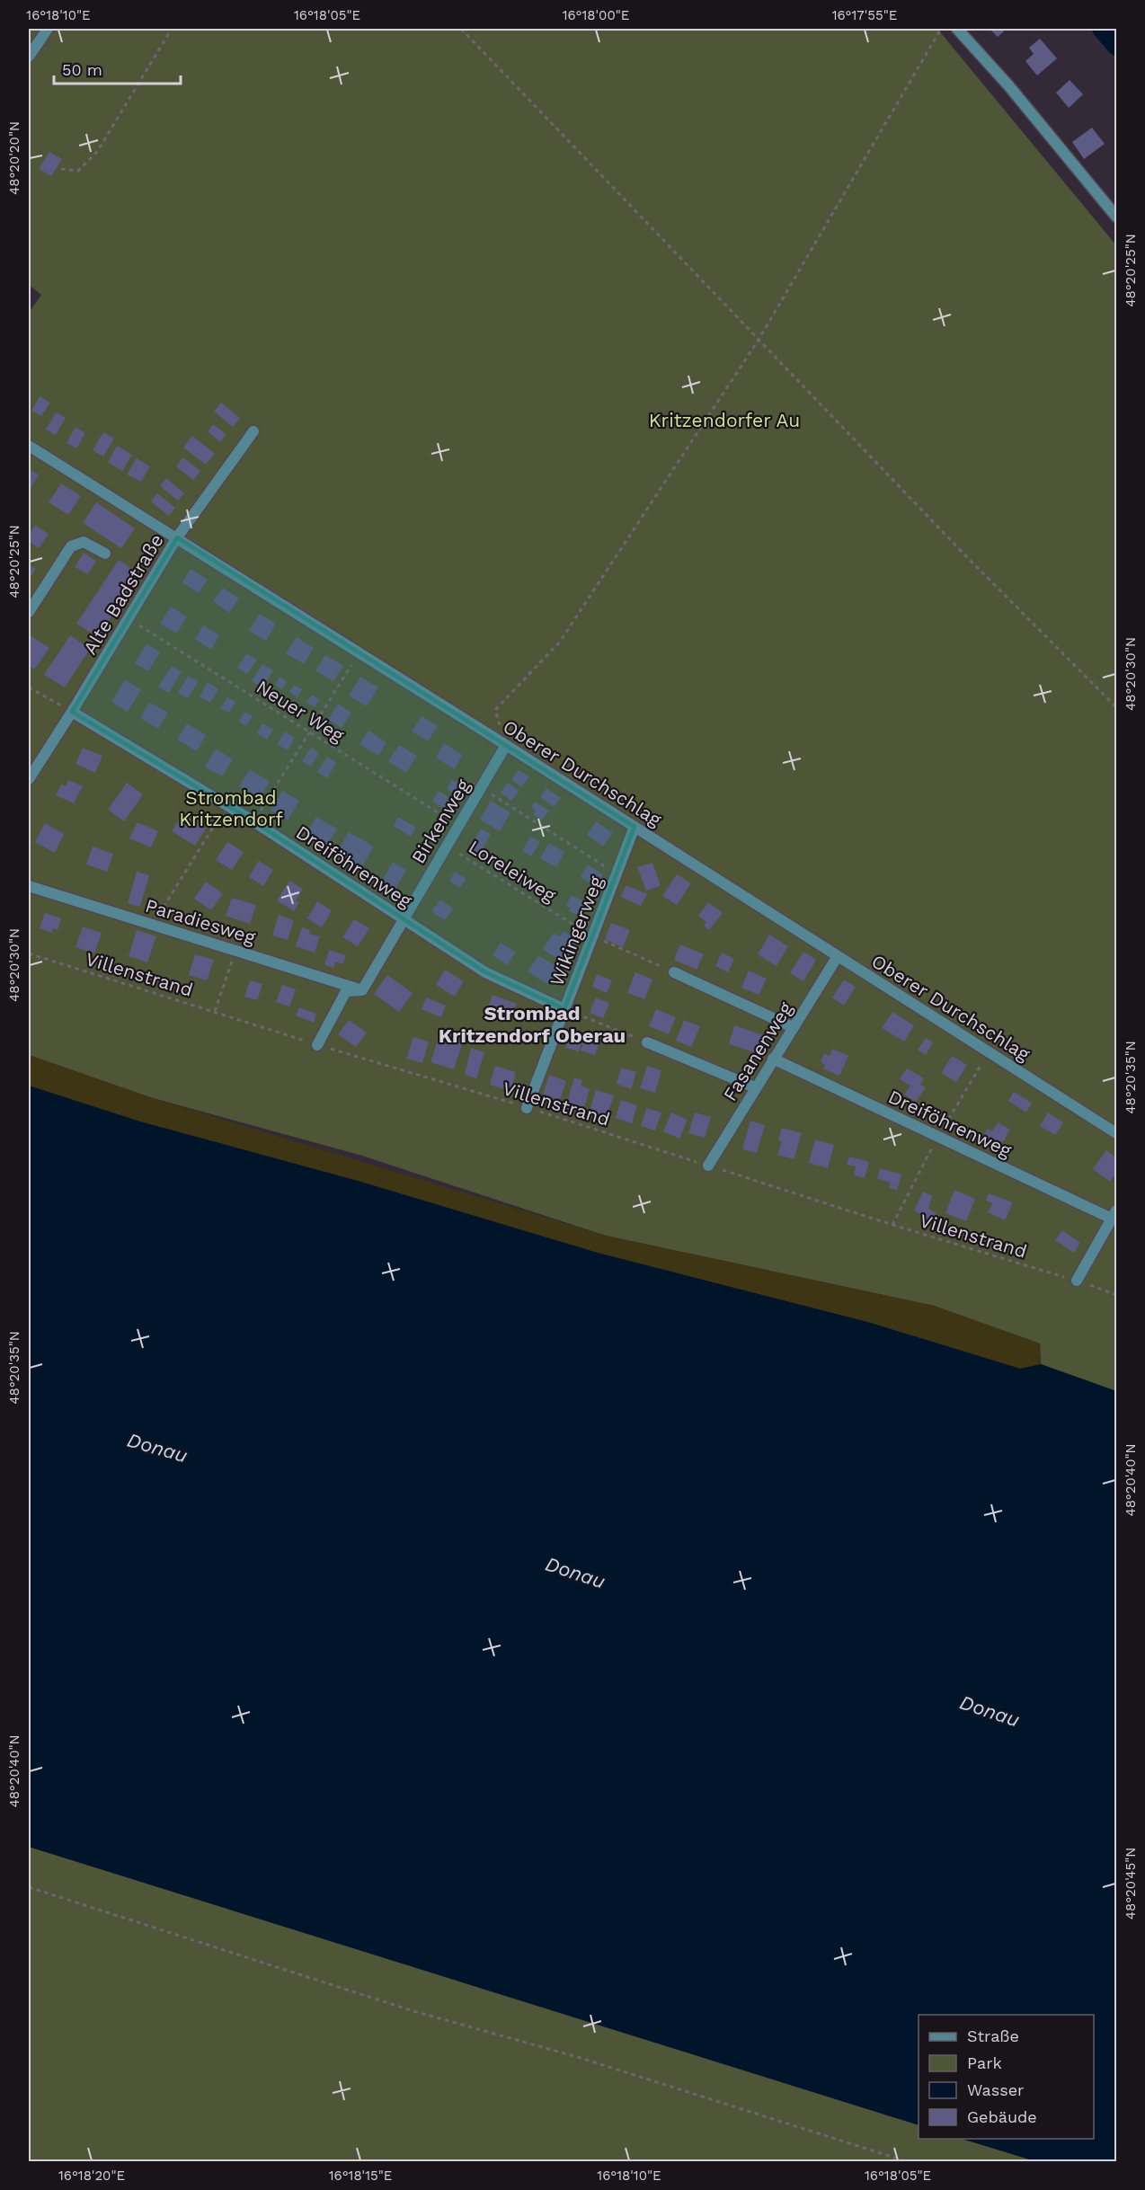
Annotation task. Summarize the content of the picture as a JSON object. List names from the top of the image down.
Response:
{
  "streets": {
    "street": [
      "Alte Badstraße",
      "Oberer Durchschlag",
      "Birkenweg",
      "Dreiföhrenweg",
      "Paradiesweg",
      "Wikingerweg",
      "Fasanenweg"
    ],
    "path": ["Neuer Weg", "Loreleiweg", "Villenstrand"]
  },
  "crossings": [
    ["Alte Badstraße", "Neuer Weg"],
    ["Alte Badstraße", "Oberer Durchschlag"],
    ["Alte Badstraße", "Dreiföhrenweg"],
    ["Neuer Weg", "Birkenweg"],
    ["Oberer Durchschlag", "Birkenweg"],
    ["Oberer Durchschlag", "Wikingerweg"],
    ["Oberer Durchschlag", "Fasanenweg"],
    ["Birkenweg", "Dreiföhrenweg"],
    ["Birkenweg", "Loreleiweg"],
    ["Birkenweg", "Paradiesweg"],
    ["Dreiföhrenweg", "Wikingerweg"],
    ["Dreiföhrenweg", "Fasanenweg"],
    ["Loreleiweg", "Wikingerweg"],
    ["Wikingerweg", "Villenstrand"],
    ["Villenstrand", "Fasanenweg"]
  ],
  "districts": ["Strombad Kritzendorf Oberau"],
  "water": ["Donau"],
  "parks": ["Kritzendorfer Au", "Strombad Kritzendorf"],
  "legend": [
    "Straße",
    "Park",
    "Wasser",
    "Gebäude"
  ],
  "scale_bar": "50 m",
  "coordinates": [
    "16°18'10\"E",
    "16°18'05\"E",
    "16°18'00\"E",
    "16°17'55\"E",
    "48°20'20\"N",
    "48°20'25\"N",
    "48°20'30\"N",
    "48°20'35\"N",
    "48°20'40\"N",
    "48°20'45\"N",
    "16°18'20\"E",
    "16°18'15\"E"
  ]
}
